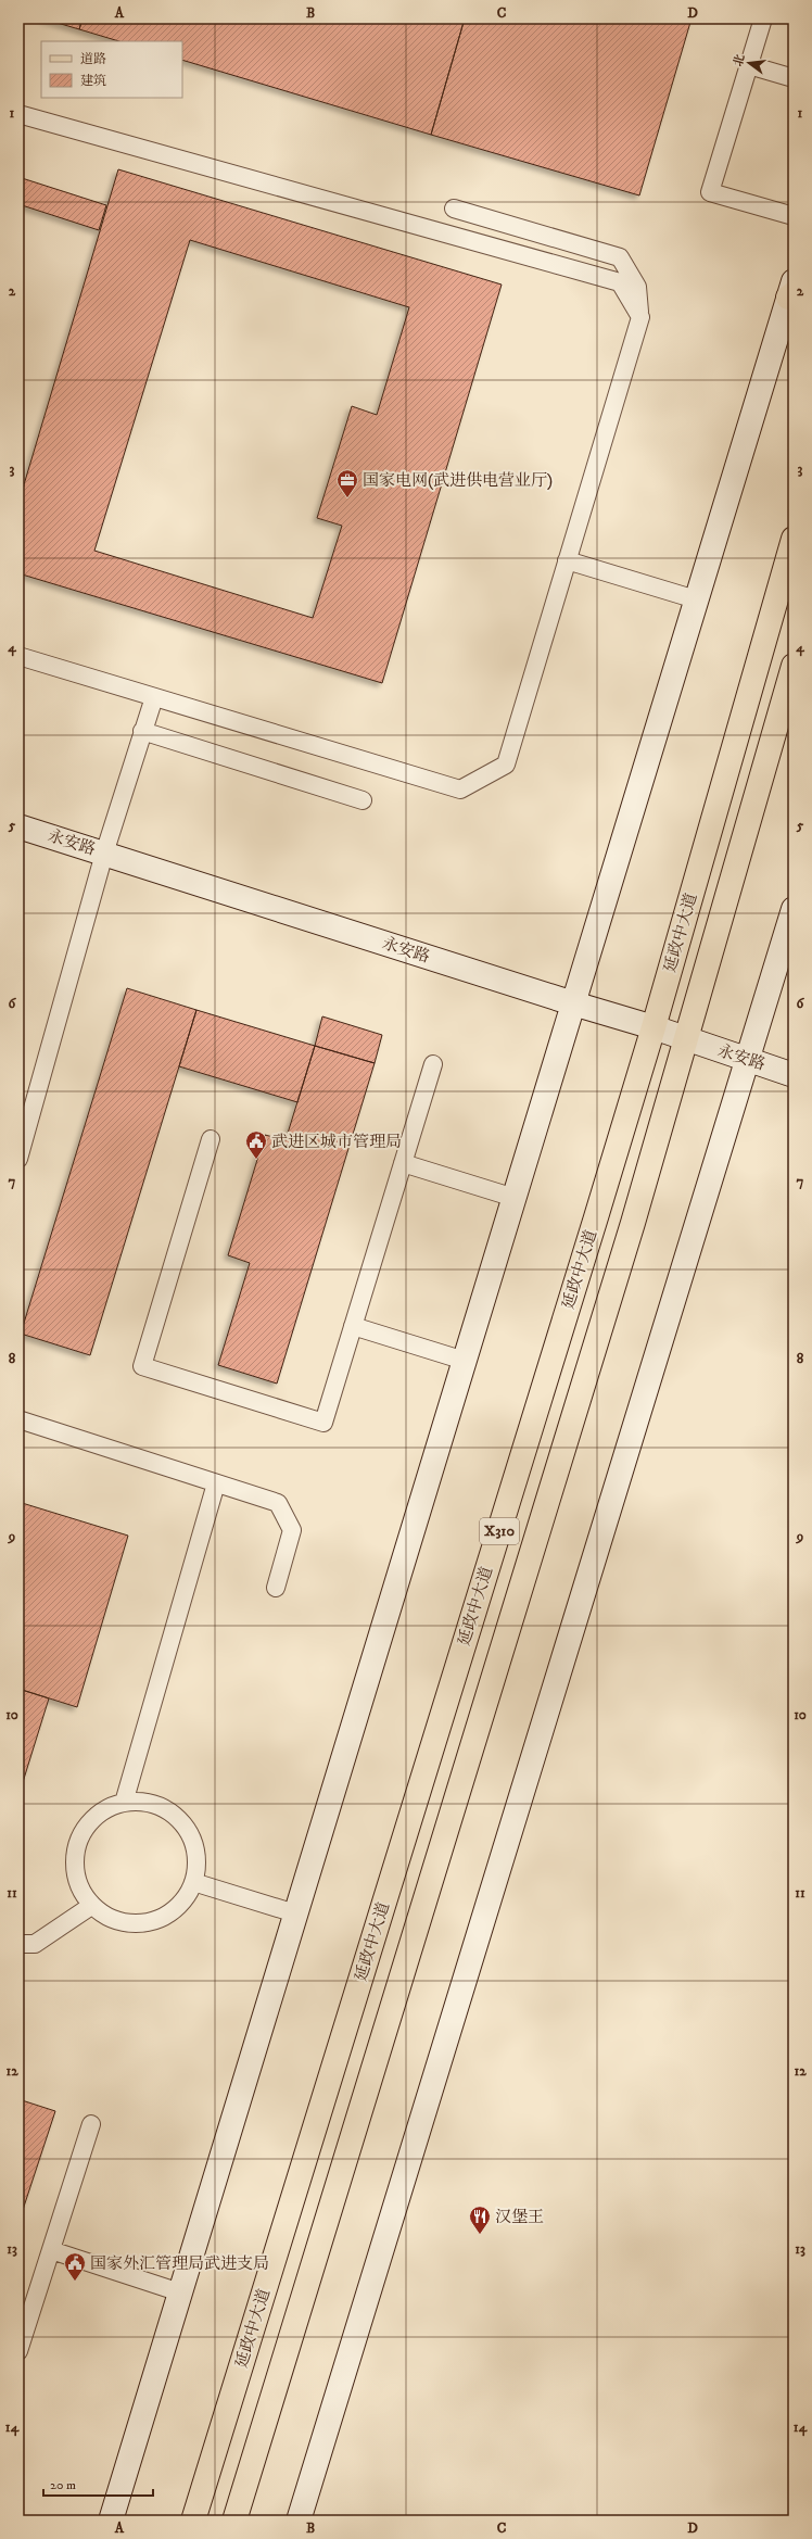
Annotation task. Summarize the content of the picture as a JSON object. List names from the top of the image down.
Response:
{
  "streets": {
    "main road": ["延政中大道", "X310"],
    "street": ["永安路"]
  },
  "crossings": [
    ["永安路", "延政中大道"],
    ["永安路", "X310"]
  ],
  "places": {
    "office": ["国家电网(武进供电营业厅)"],
    "public building": ["武进区城市管理局", "国家外汇管理局武进支局"],
    "restaurant": ["汉堡王"]
  },
  "legend": ["道路", "建筑"],
  "scale_bar": "20 m",
  "north": "left",
  "grid": {
    "columns": [
      "A",
      "B",
      "C",
      "D"
    ],
    "rows": [
      "1",
      "2",
      "3",
      "4",
      "5",
      "6",
      "7",
      "8",
      "9",
      "10",
      "11",
      "12",
      "13",
      "14"
    ]
  }
}
